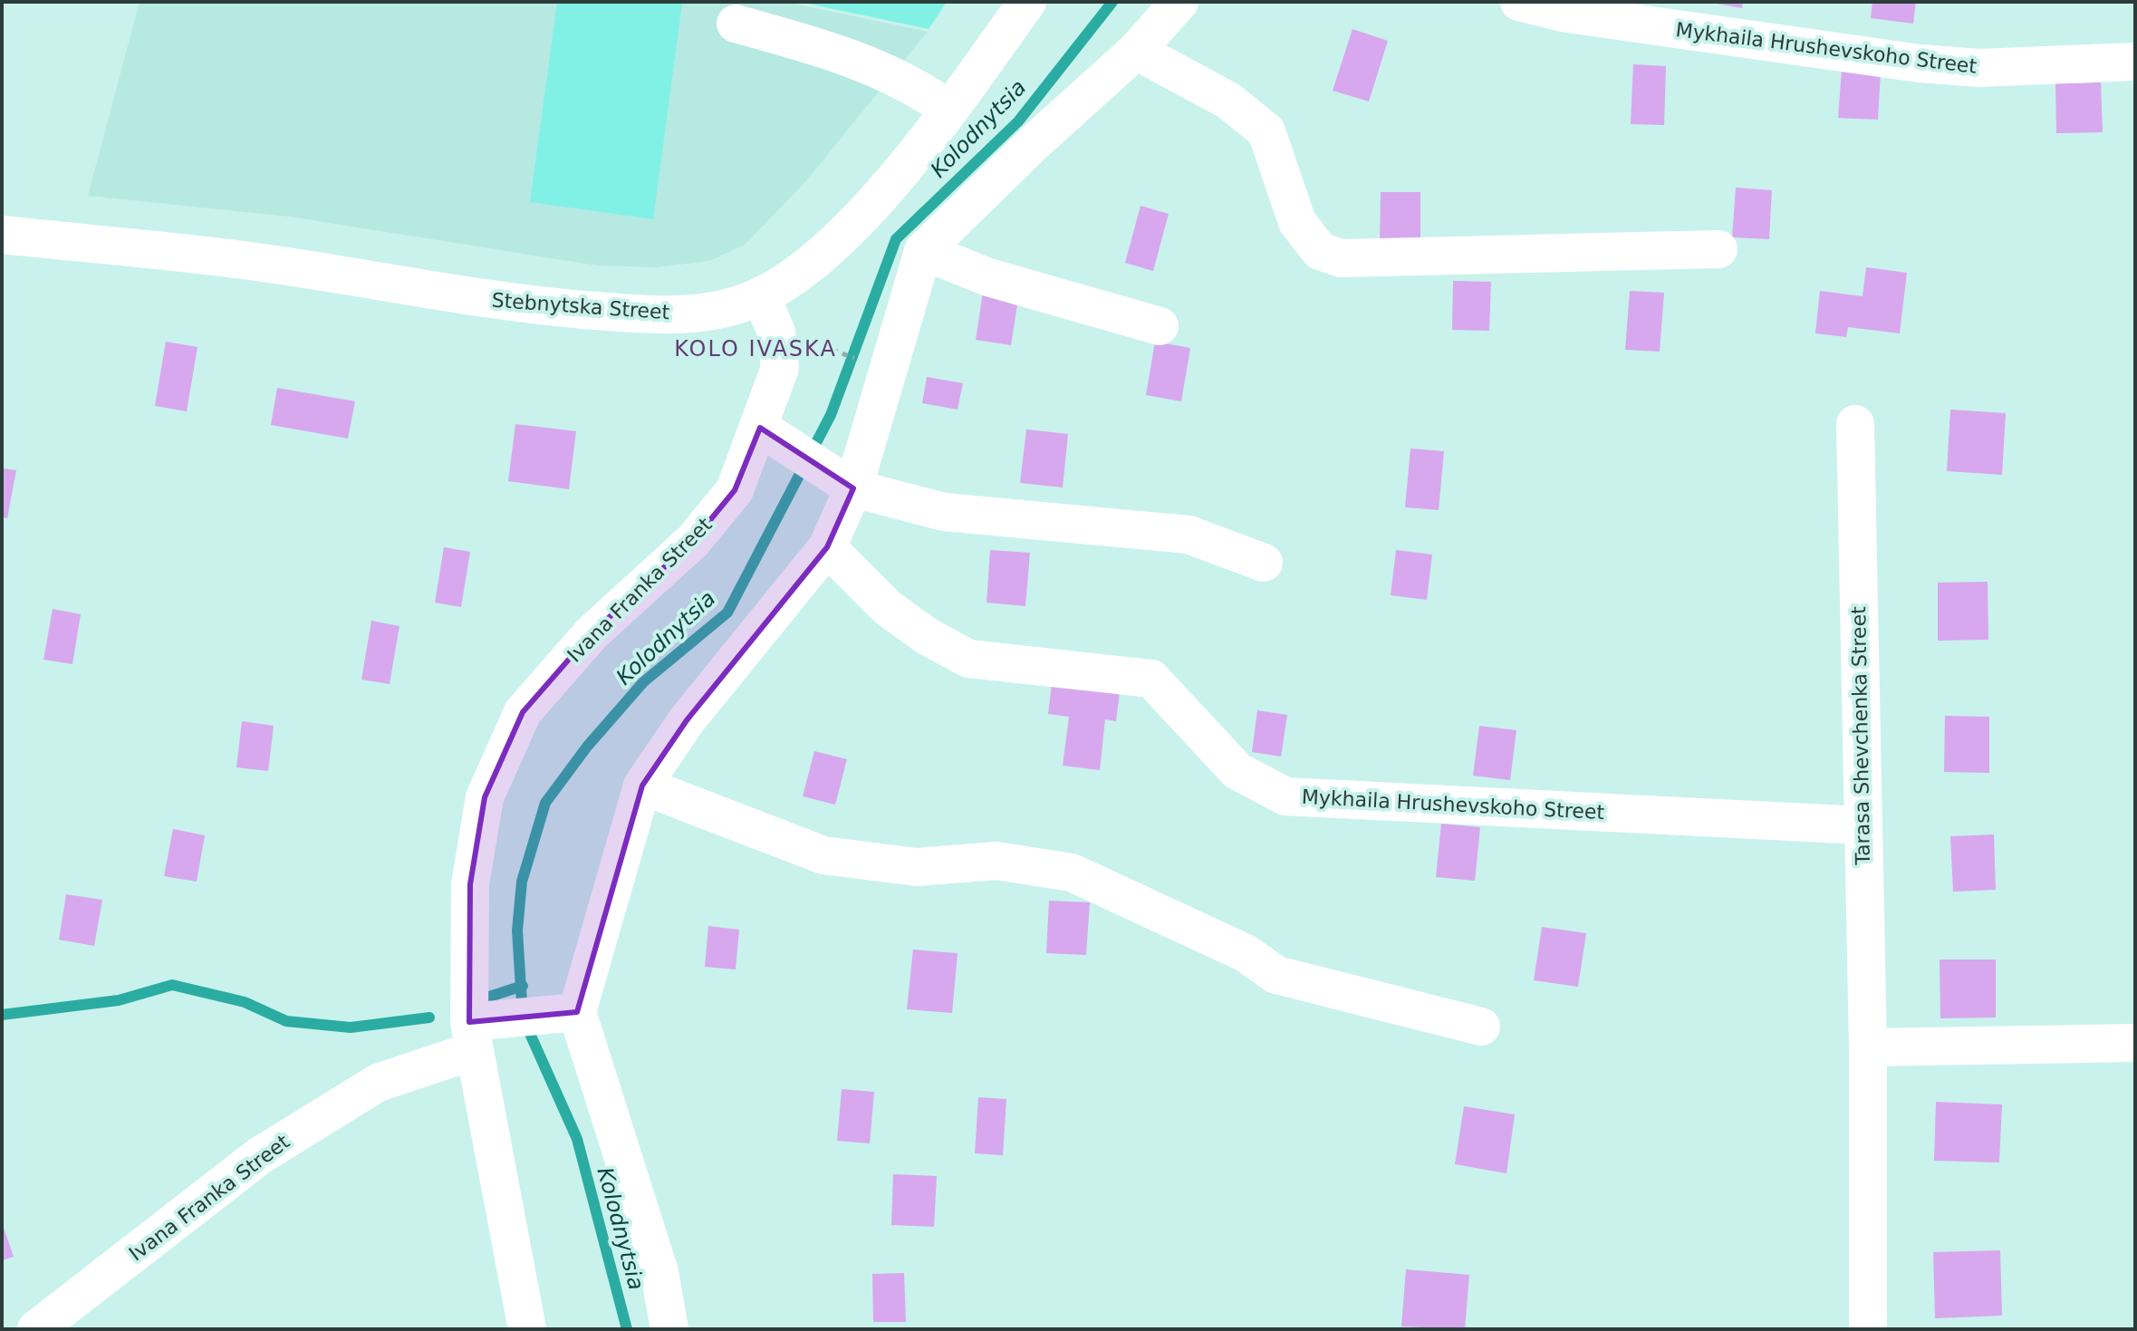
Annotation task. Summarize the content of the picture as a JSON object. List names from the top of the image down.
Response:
{
  "streets": {
    "street": [
      "Mykhaila Hrushevskoho Street",
      "Stebnytska Street",
      "Ivana Franka Street",
      "Tarasa Shevchenka Street"
    ]
  },
  "crossings": [
    ["Mykhaila Hrushevskoho Street", "Tarasa Shevchenka Street"],
    ["Stebnytska Street", "Ivana Franka Street"]
  ],
  "districts": ["KOLO IVASKA"],
  "water": ["Kolodnytsia"]
}
